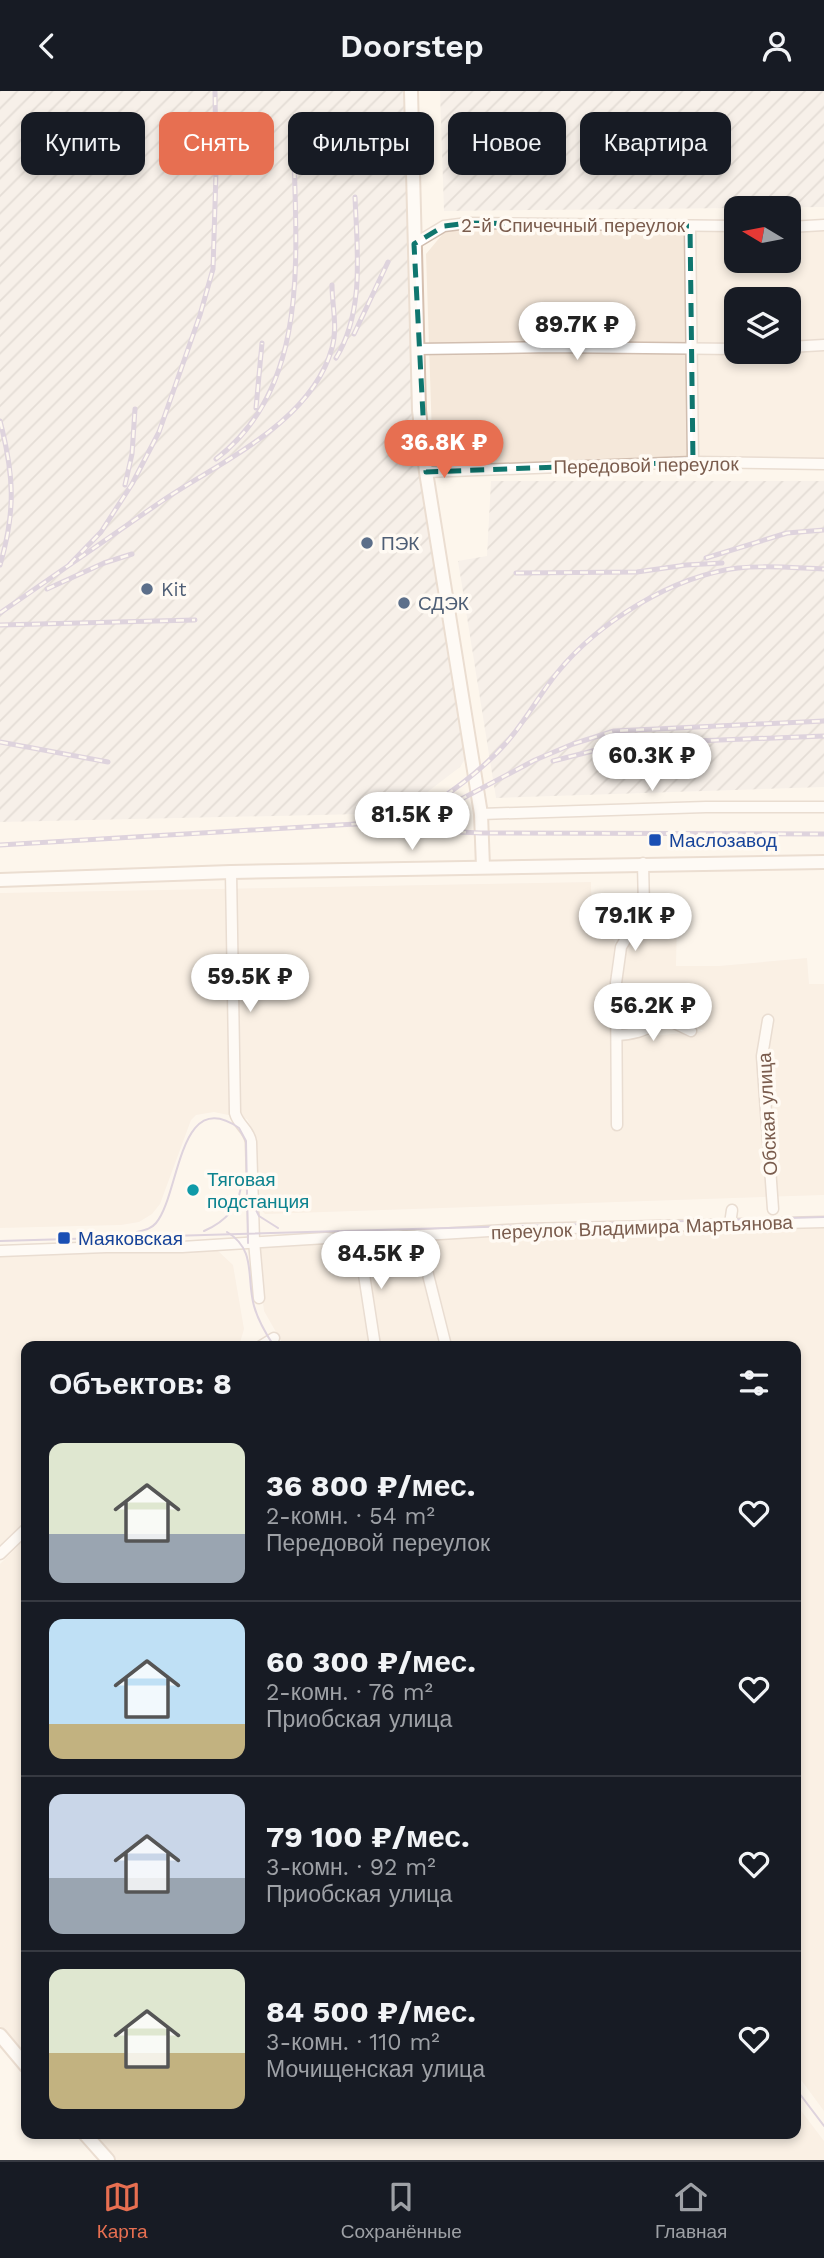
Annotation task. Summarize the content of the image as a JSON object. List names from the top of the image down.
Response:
{
  "streets": {
    "street": [
      "2-й Спичечный переулок",
      "Передовой переулок",
      "Обская улица",
      "переулок Владимира Мартьянова"
    ]
  },
  "places": {
    "other": [
      "ПЭК",
      "Kit",
      "СДЭК",
      "Тяговая подстанция"
    ],
    "transit": ["Маслозавод", "Маяковская"]
  },
  "north": "left",
  "page": {
    "header": "Doorstep",
    "chip": [
      "Купить",
      "Снять",
      "Фильтры",
      "Новое",
      "Квартира"
    ],
    "price": [
      "89.7K ₽",
      "36.8K ₽",
      "60.3K ₽",
      "81.5K ₽",
      "79.1K ₽",
      "59.5K ₽",
      "56.2K ₽",
      "84.5K ₽"
    ],
    "heading": "Объектов: 8",
    "list": [
      {
        "name": "36 800 ₽/мес.",
        "note": "2-комн. · 54 m² · Передовой переулок"
      },
      {
        "name": "60 300 ₽/мес.",
        "note": "2-комн. · 76 m² · Приобская улица"
      },
      {
        "name": "79 100 ₽/мес.",
        "note": "3-комн. · 92 m² · Приобская улица"
      },
      {
        "name": "84 500 ₽/мес.",
        "note": "3-комн. · 110 m² · Мочищенская улица"
      }
    ],
    "tabs": ["Карта", "Сохранённые", "Главная"]
  }
}
